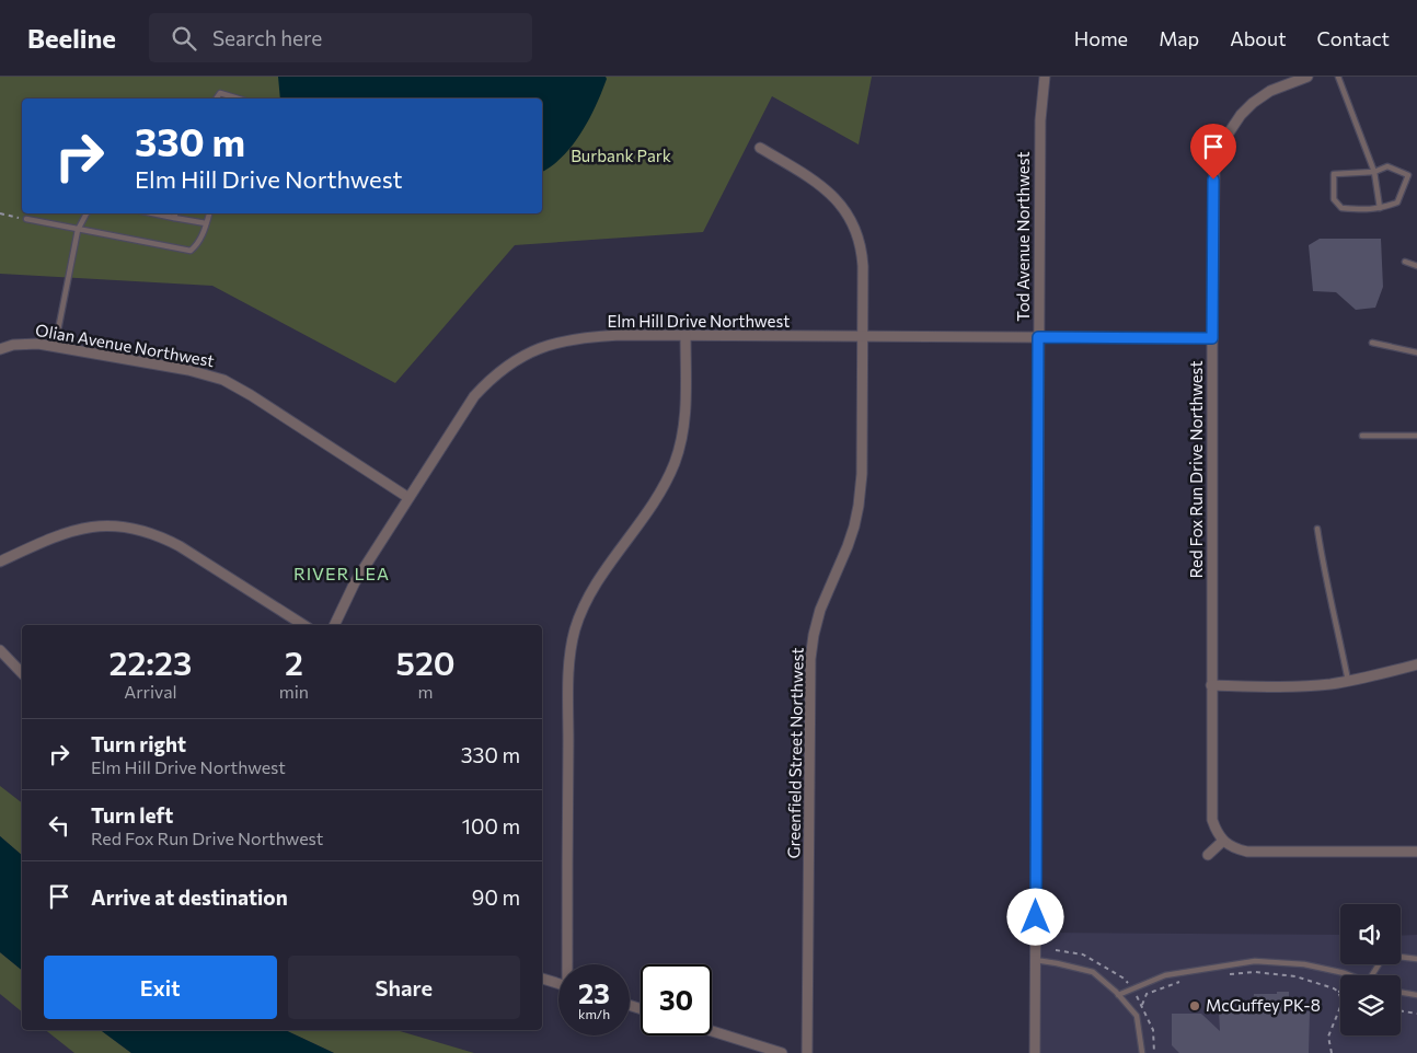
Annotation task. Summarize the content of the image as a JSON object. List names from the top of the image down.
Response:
{
  "streets": {
    "street": [
      "Tod Avenue Northwest",
      "Elm Hill Drive Northwest",
      "Olian Avenue Northwest",
      "Red Fox Run Drive Northwest",
      "Greenfield Street Northwest"
    ]
  },
  "crossings": [
    ["Tod Avenue Northwest", "Elm Hill Drive Northwest"],
    ["Elm Hill Drive Northwest", "Olian Avenue Northwest"],
    ["Elm Hill Drive Northwest", "Red Fox Run Drive Northwest"],
    ["Elm Hill Drive Northwest", "Greenfield Street Northwest"]
  ],
  "districts": ["RIVER LEA"],
  "parks": ["Burbank Park"],
  "places": ["McGuffey PK-8"],
  "page": {
    "header": "Beeline",
    "search": "Search here",
    "nav": [
      "Home",
      "Map",
      "About",
      "Contact"
    ],
    "turn": ["330 m", "Elm Hill Drive Northwest"],
    "eta": [
      "22:23",
      "Arrival",
      "2",
      "min",
      "520",
      "m"
    ],
    "list": [
      {
        "name": "Turn right",
        "note": "Elm Hill Drive Northwest",
        "value": "330 m"
      },
      {
        "name": "Turn left",
        "note": "Red Fox Run Drive Northwest",
        "value": "100 m"
      },
      {
        "name": "Arrive at destination",
        "value": "90 m"
      }
    ],
    "buttons": ["Exit", "Share"],
    "speed": "23 km/h",
    "limit": "30"
  }
}
